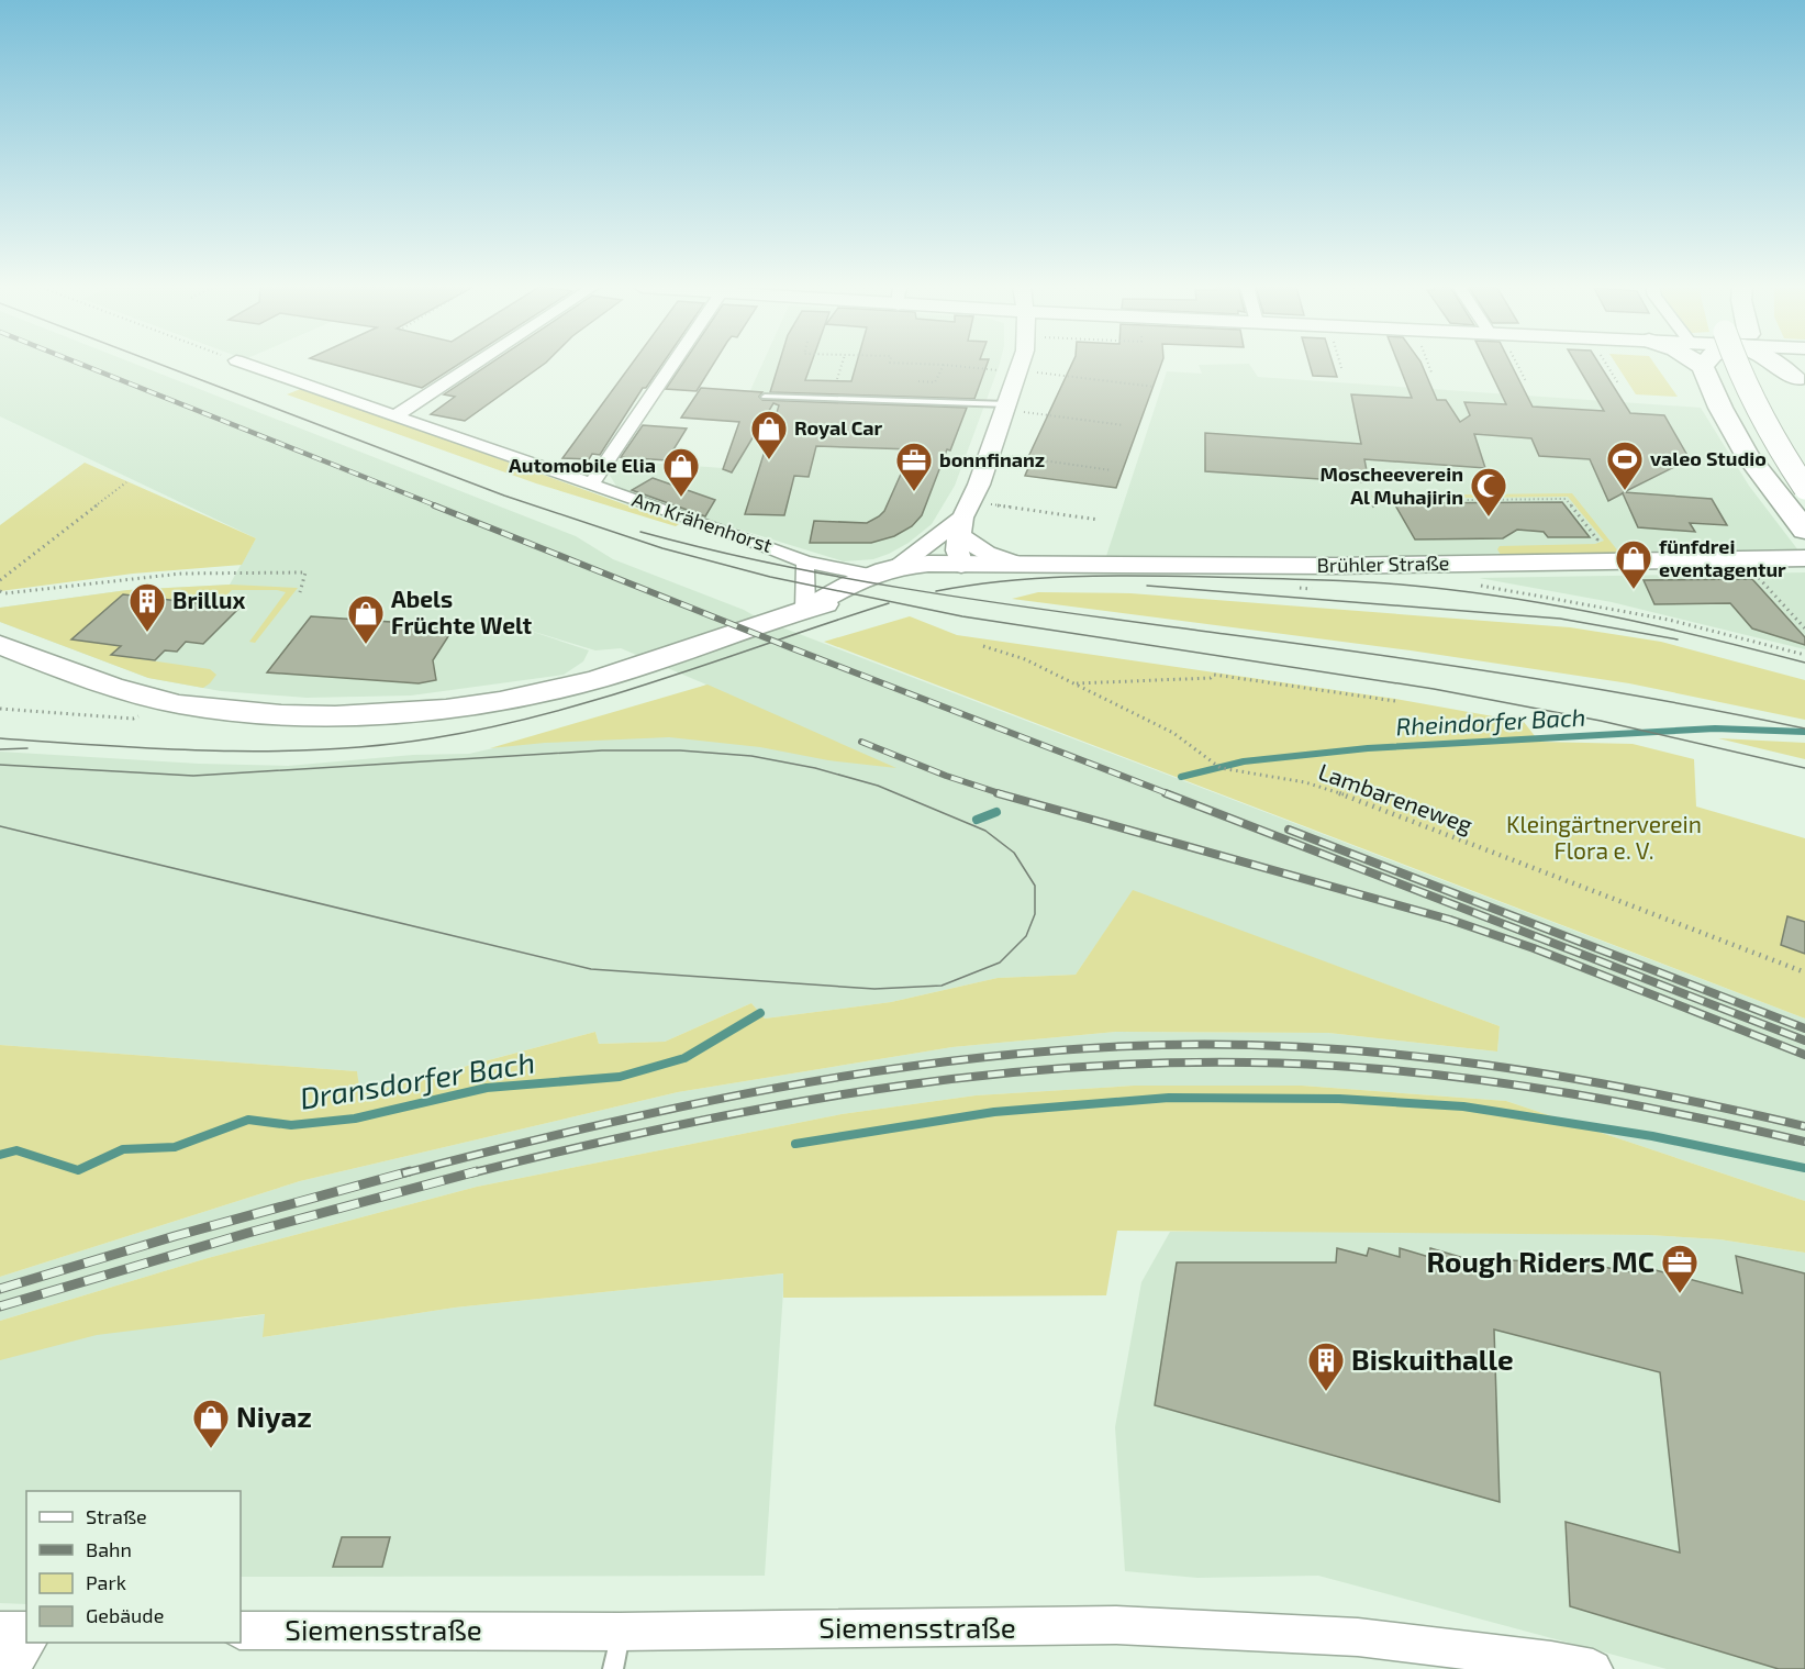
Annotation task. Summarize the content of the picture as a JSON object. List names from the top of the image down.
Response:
{
  "streets": {
    "main road": ["Brühler Straße"],
    "street": ["Am Krähenhorst", "Siemensstraße"],
    "path": ["Lambareneweg"]
  },
  "water": ["Rheindorfer Bach", "Dransdorfer Bach"],
  "parks": ["Kleingärtnerverein Flora e. V."],
  "places": {
    "shop": [
      "Royal Car",
      "Automobile Elia",
      "fünfdrei eventagentur",
      "Abels Früchte Welt",
      "Niyaz"
    ],
    "sports": ["valeo Studio"],
    "office": ["bonnfinanz", "Rough Riders MC"],
    "mosque": ["Moscheeverein Al Muhajirin"],
    "building": ["Brillux", "Biskuithalle"]
  },
  "legend": [
    "Straße",
    "Bahn",
    "Park",
    "Gebäude"
  ]
}
